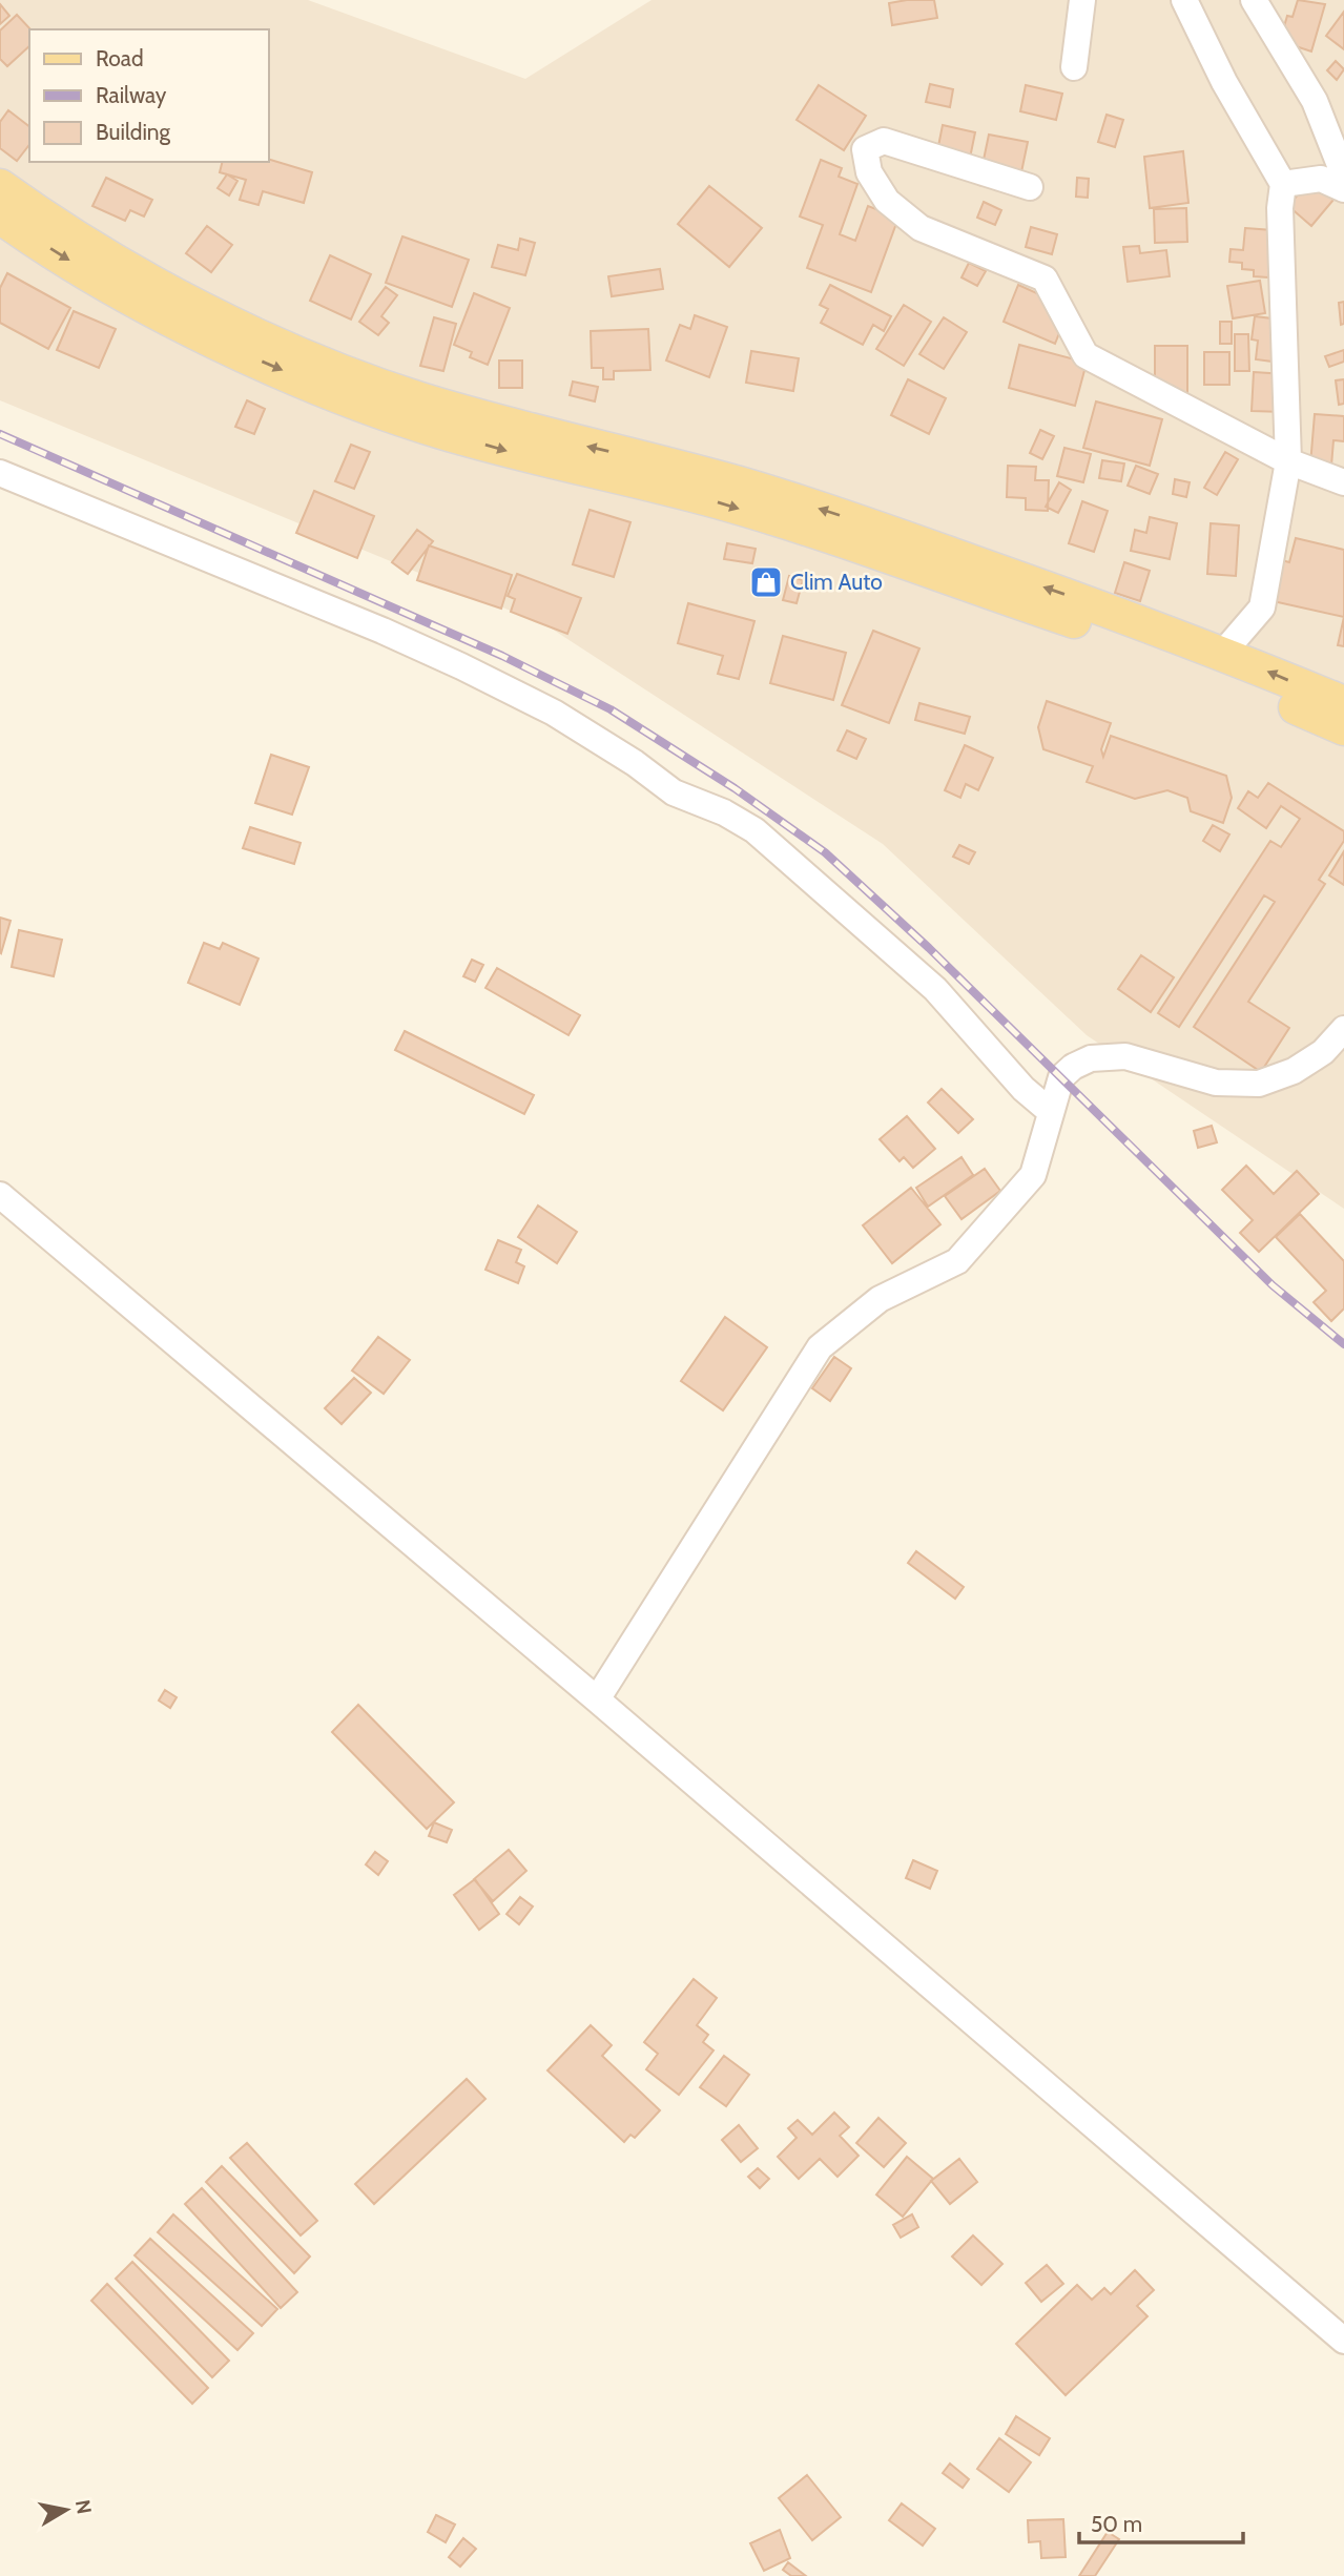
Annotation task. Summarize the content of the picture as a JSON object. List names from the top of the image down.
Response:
{
  "places": {
    "shop": ["Clim Auto"]
  },
  "legend": ["Road", "Railway", "Building"],
  "scale_bar": "50 m",
  "north": "right"
}
